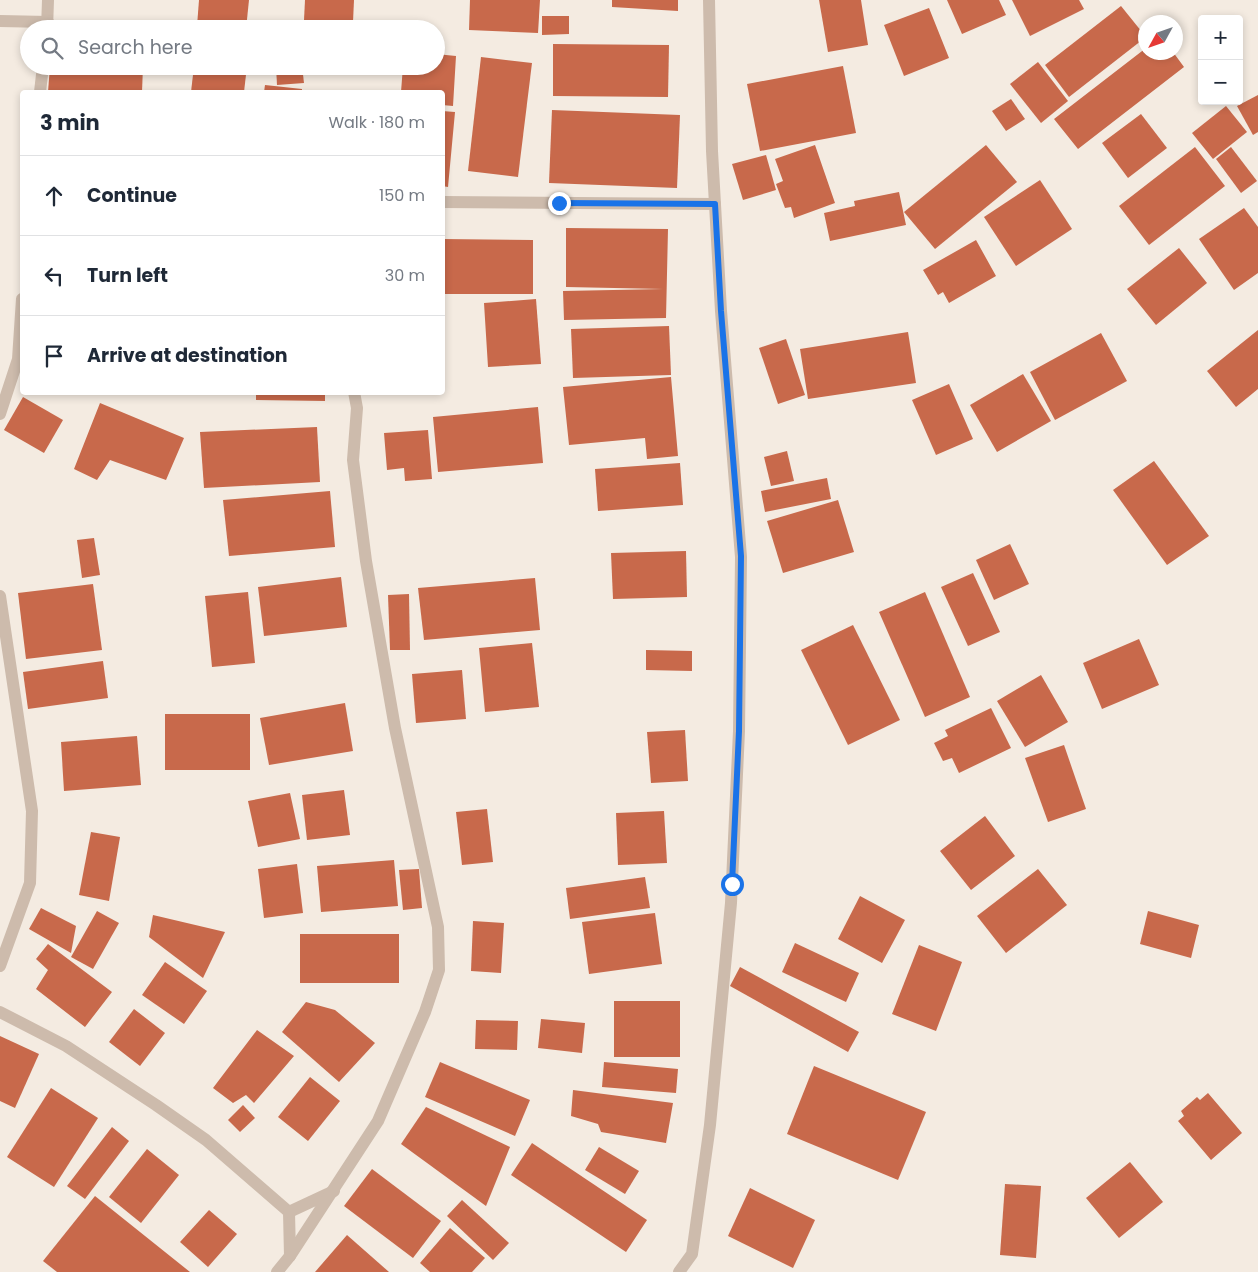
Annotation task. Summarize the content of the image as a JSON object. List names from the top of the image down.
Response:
{
  "north": "bottom left",
  "page": {
    "map_buttons": ["+", "−"],
    "search": "Search here",
    "heading": ["3 min", "Walk · 180 m"],
    "list": [
      ["Continue", "150 m"],
      ["Turn left", "30 m"],
      "Arrive at destination"
    ]
  }
}
